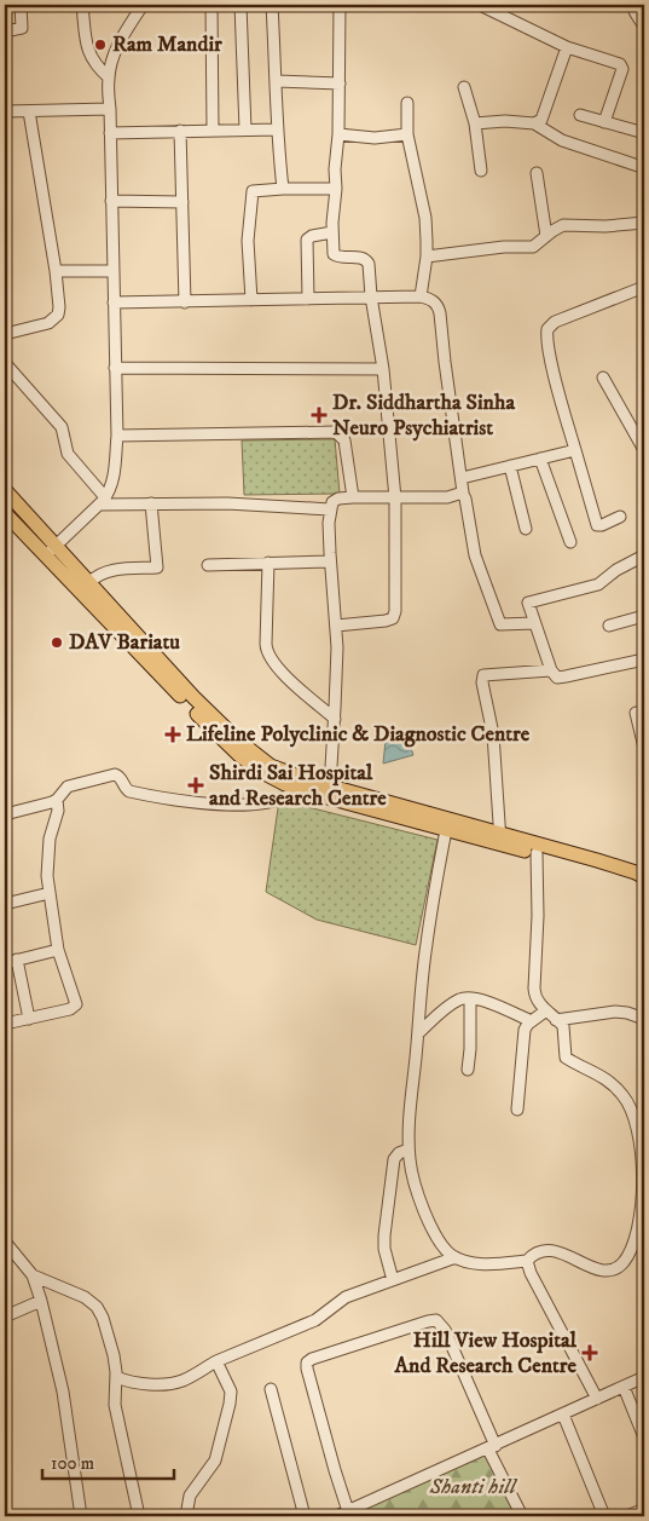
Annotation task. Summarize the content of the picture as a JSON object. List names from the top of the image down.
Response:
{
  "parks": ["Shanti hill"],
  "places": {
    "other": ["Ram Mandir", "DAV Bariatu"],
    "health": [
      "Dr. Siddhartha Sinha Neuro Psychiatrist",
      "Lifeline Polyclinic & Diagnostic Centre",
      "Shirdi Sai Hospital and Research Centre",
      "Hill View Hospital And Research Centre"
    ]
  },
  "scale_bar": "100 m"
}
